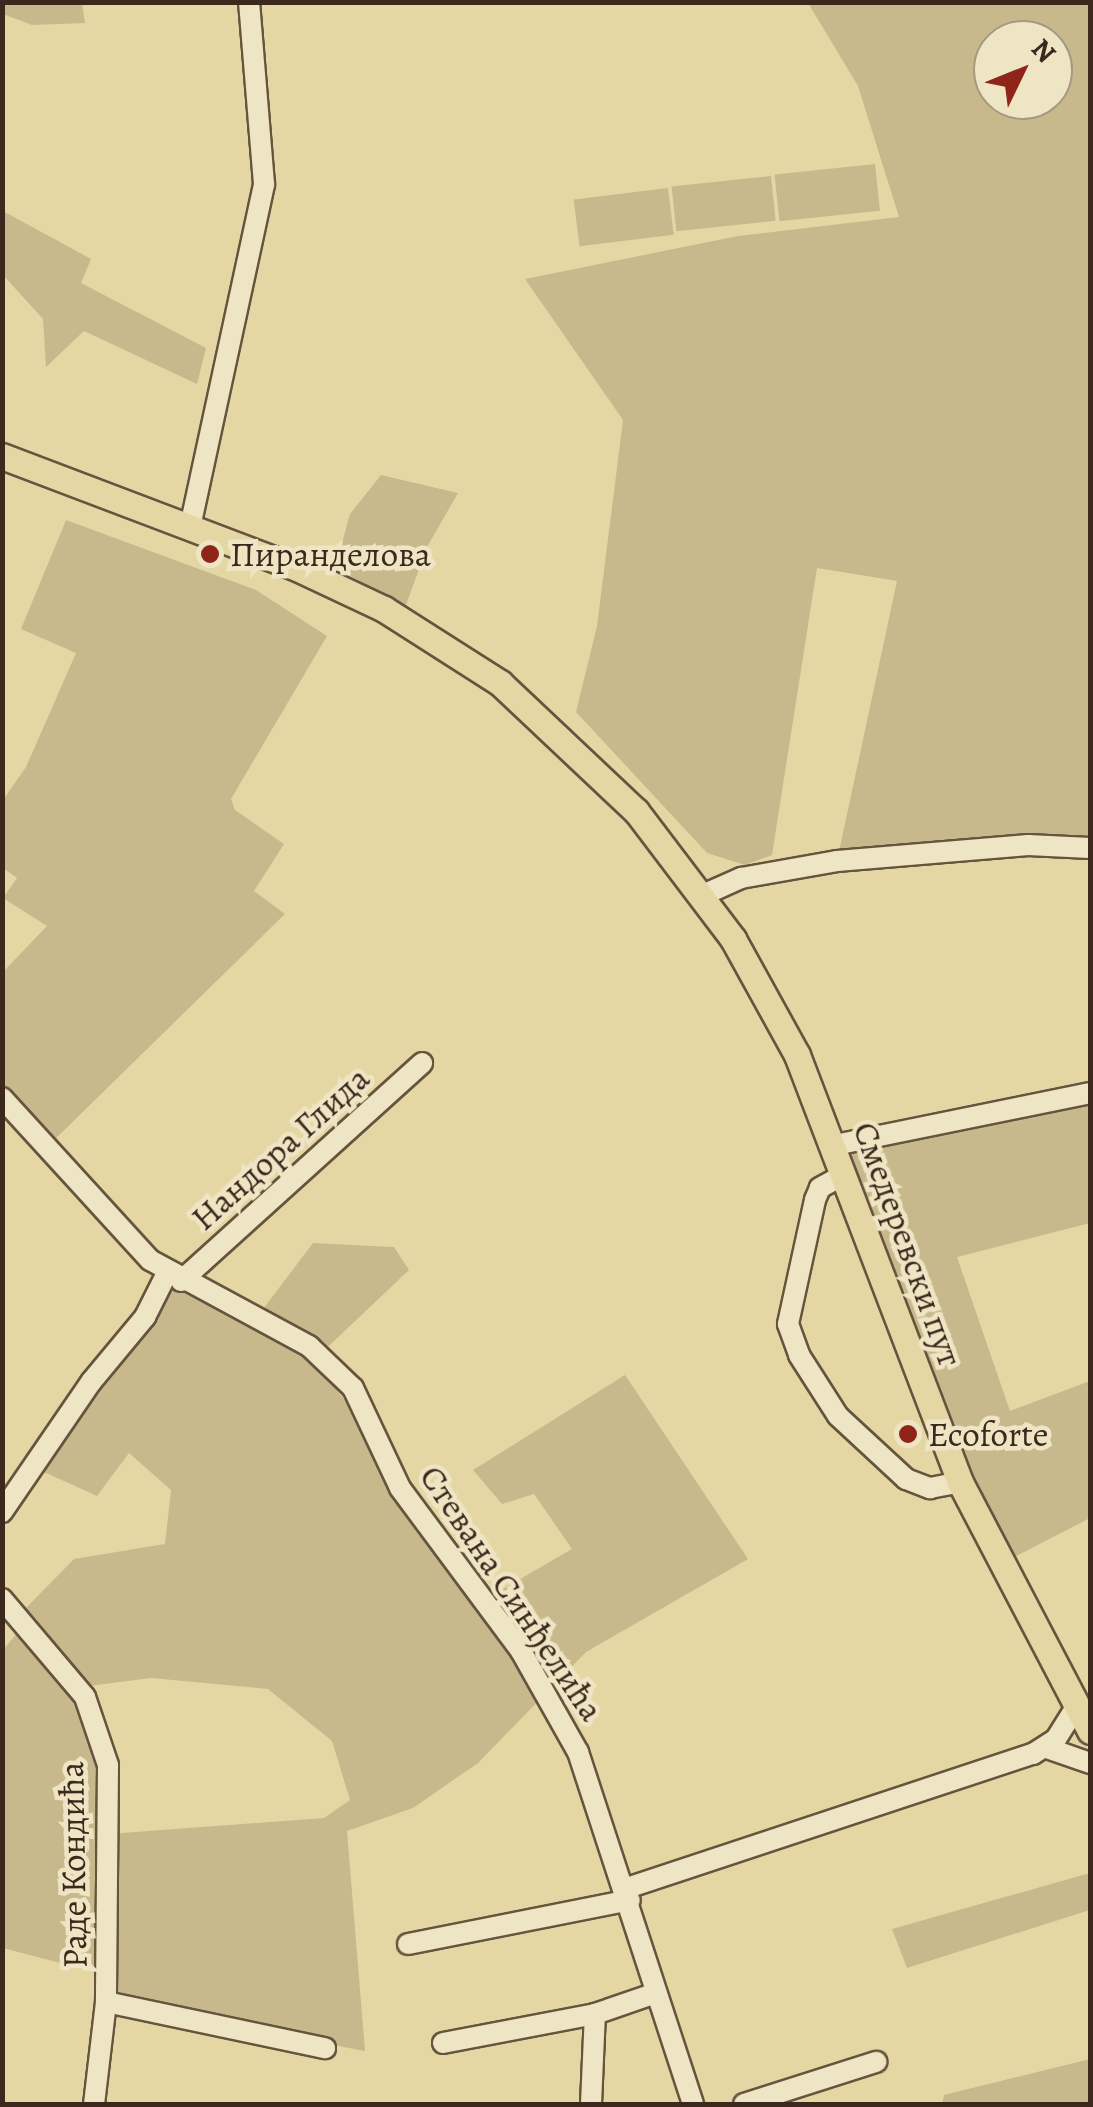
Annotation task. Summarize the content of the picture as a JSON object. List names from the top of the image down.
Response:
{
  "streets": {
    "main road": ["Смедеревски пут"],
    "street": ["Нандора Глида", "Стевана Синђелића", "Раде Кондића"]
  },
  "crossings": [
    ["Нандора Глида", "Стевана Синђелића"]
  ],
  "places": ["Пиранделова", "Ecoforte"],
  "north": "top right"
}
